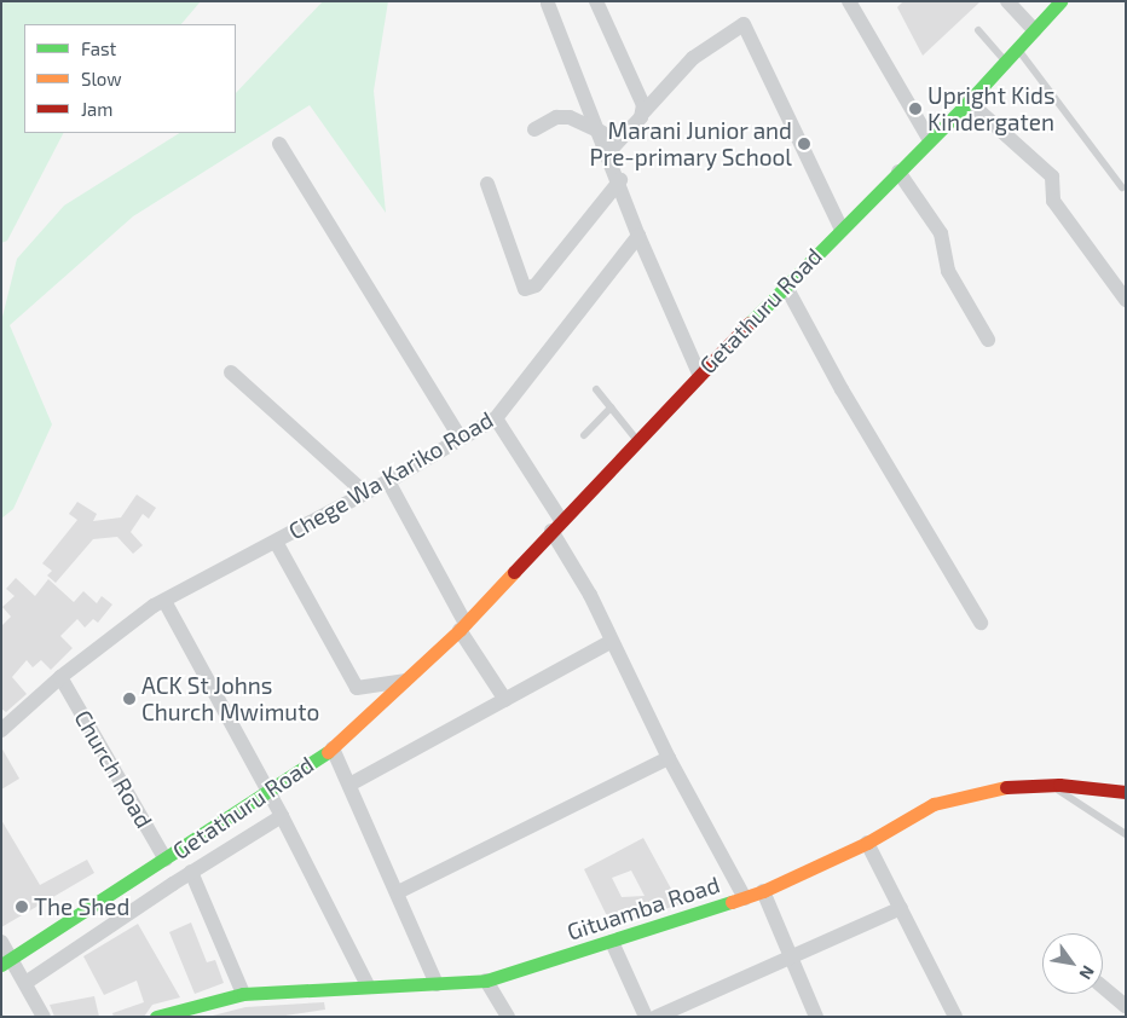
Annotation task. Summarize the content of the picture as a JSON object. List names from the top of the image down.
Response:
{
  "streets": {
    "main road": ["Getathuru Road", "Gituamba Road"],
    "street": ["Chege Wa Kariko Road", "Church Road"]
  },
  "crossings": [
    ["Getathuru Road", "Chege Wa Kariko Road"],
    ["Getathuru Road", "Church Road"],
    ["Chege Wa Kariko Road", "Church Road"]
  ],
  "places": [
    "Upright Kids Kindergaten",
    "Marani Junior and Pre-primary School",
    "ACK St Johns Church Mwimuto",
    "The Shed"
  ],
  "legend": ["Fast", "Slow", "Jam"],
  "north": "bottom right"
}
